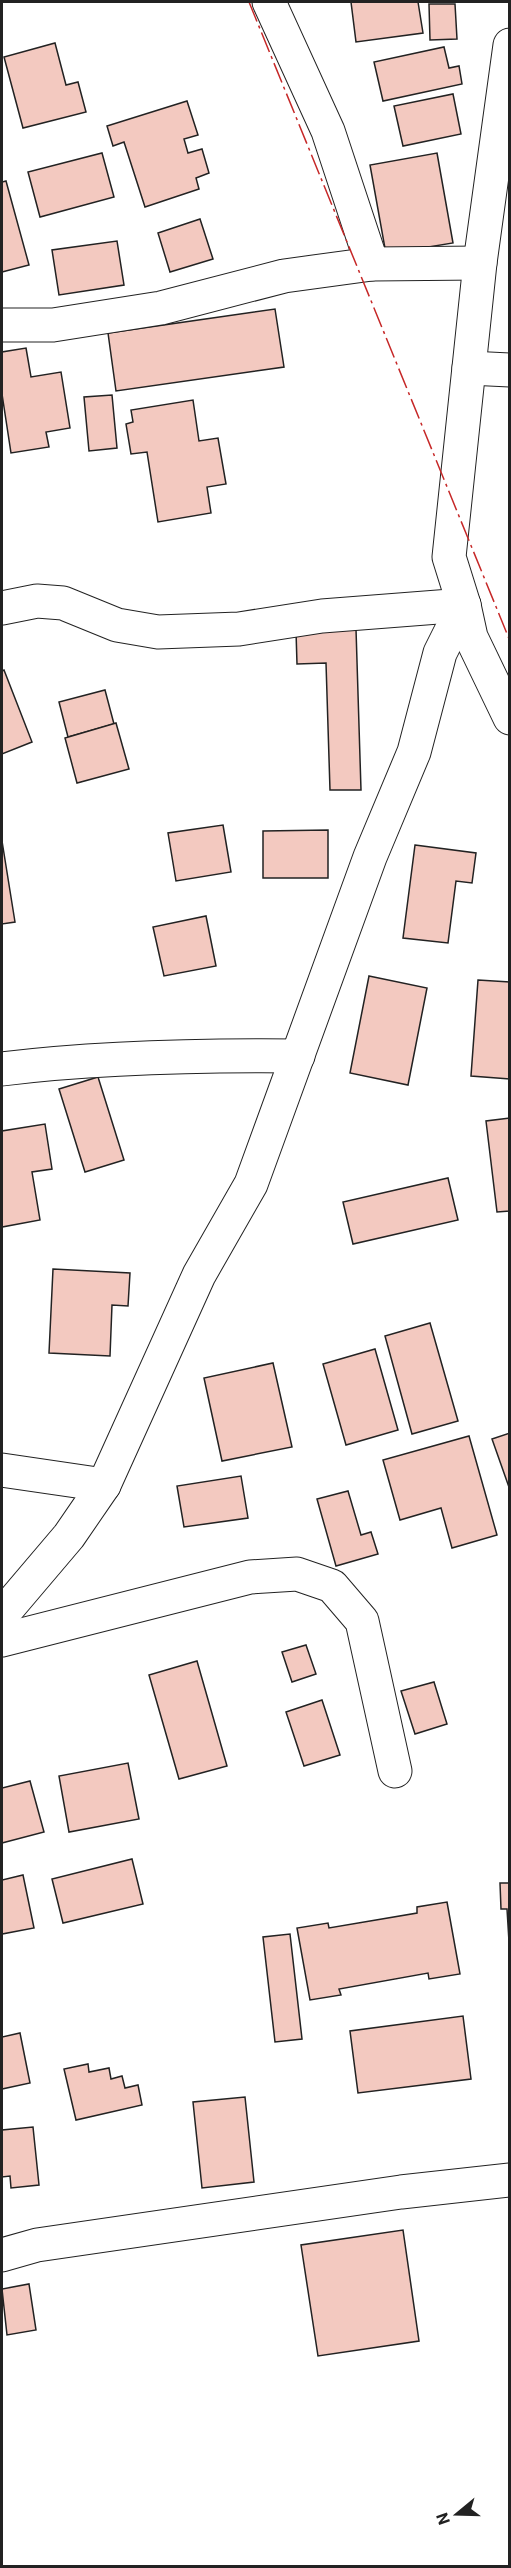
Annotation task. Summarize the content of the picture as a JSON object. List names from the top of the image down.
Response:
{
  "north": "left"
}
